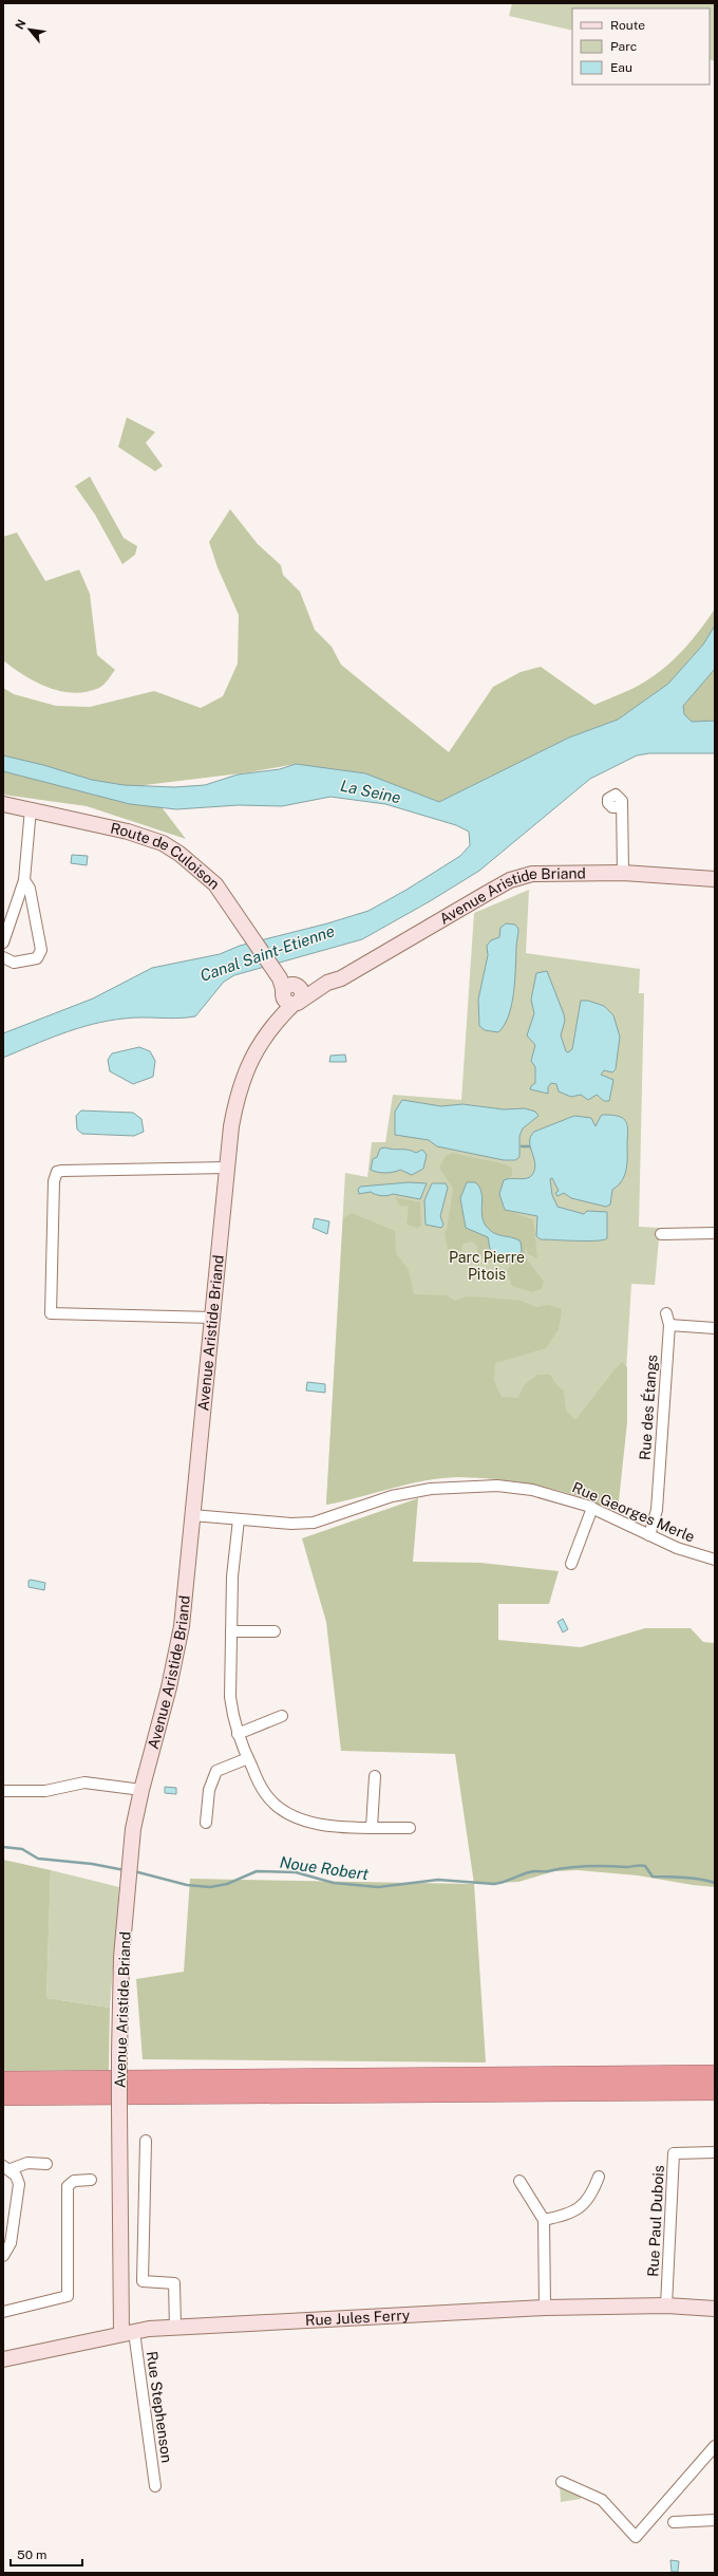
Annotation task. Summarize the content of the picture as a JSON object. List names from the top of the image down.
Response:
{
  "streets": {
    "street": [
      "Route de Culoison",
      "Avenue Aristide Briand",
      "Rue des Étangs",
      "Rue Georges Merle",
      "Rue Paul Dubois",
      "Rue Jules Ferry",
      "Rue Stephenson"
    ]
  },
  "crossings": [
    ["Route de Culoison", "Avenue Aristide Briand"],
    ["Avenue Aristide Briand", "Rue Georges Merle"],
    ["Avenue Aristide Briand", "Rue Jules Ferry"],
    ["Avenue Aristide Briand", "Rue Stephenson"],
    ["Rue des Étangs", "Rue Georges Merle"],
    ["Rue Paul Dubois", "Rue Jules Ferry"],
    ["Rue Jules Ferry", "Rue Stephenson"]
  ],
  "water": ["La Seine", "Canal Saint-Etienne", "Noue Robert"],
  "parks": ["Parc Pierre Pitois"],
  "legend": ["Route", "Parc", "Eau"],
  "scale_bar": "50 m",
  "north": "top left"
}
